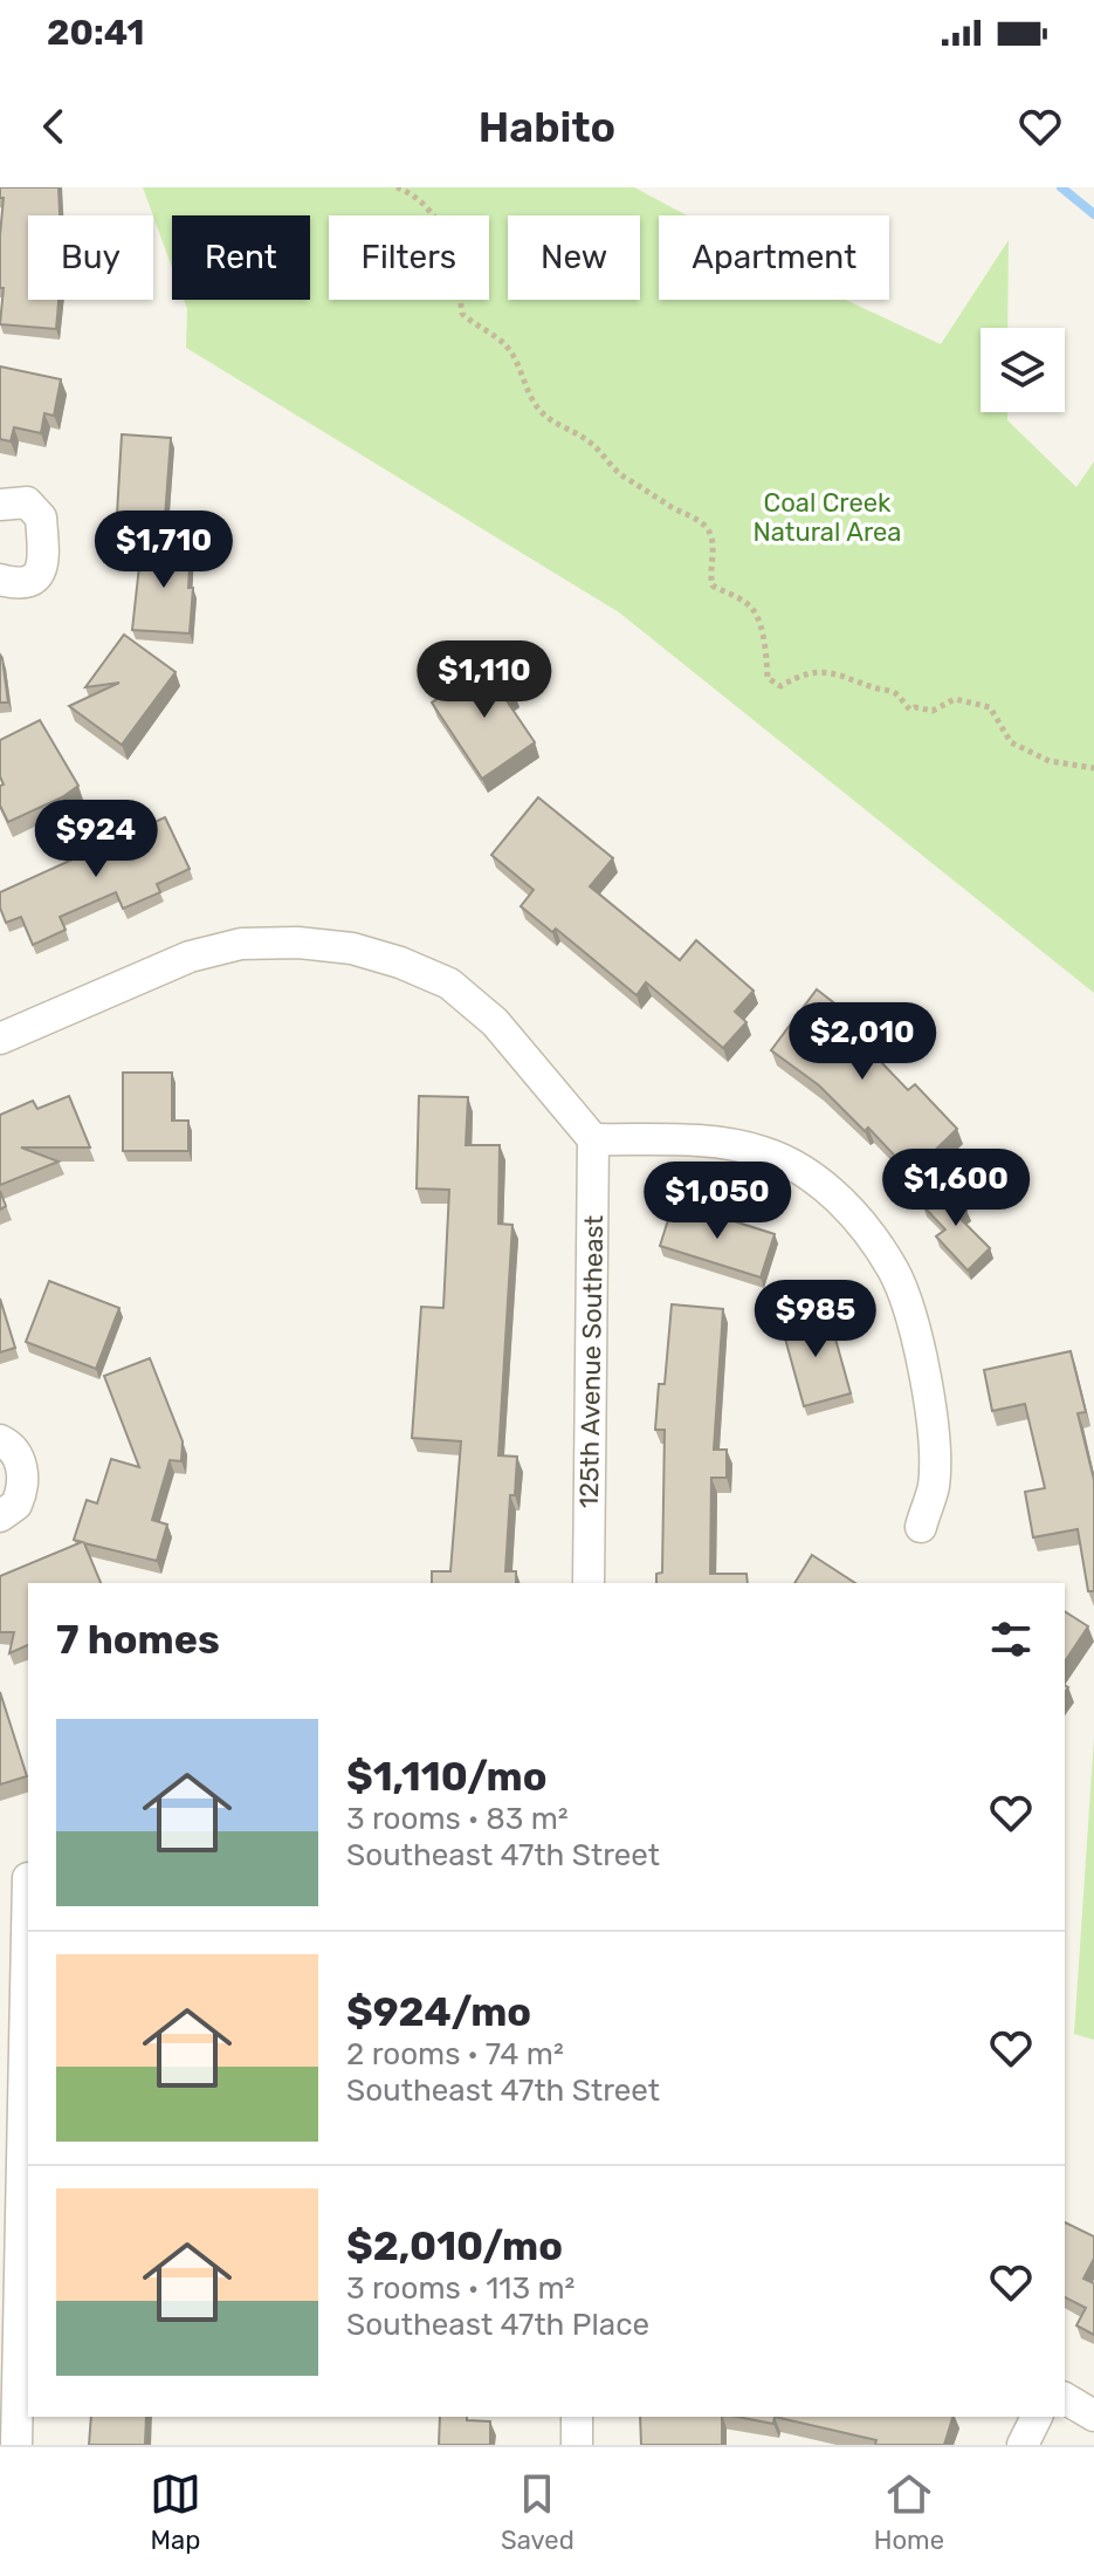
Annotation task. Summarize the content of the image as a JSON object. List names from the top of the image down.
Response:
{
  "streets": {
    "street": ["125th Avenue Southeast"]
  },
  "parks": ["Coal Creek Natural Area"],
  "page": {
    "status": "20:41",
    "header": "Habito",
    "chip": [
      "Buy",
      "Rent",
      "Filters",
      "New",
      "Apartment"
    ],
    "price": [
      "$1,710",
      "$1,110",
      "$924",
      "$2,010",
      "$1,600",
      "$1,050",
      "$985"
    ],
    "heading": "7 homes",
    "list": [
      {
        "name": "$1,110/mo",
        "note": "3 rooms · 83 m² · Southeast 47th Street"
      },
      {
        "name": "$924/mo",
        "note": "2 rooms · 74 m² · Southeast 47th Street"
      },
      {
        "name": "$2,010/mo",
        "note": "3 rooms · 113 m² · Southeast 47th Place"
      }
    ],
    "tabs": ["Map", "Saved", "Home"]
  }
}
